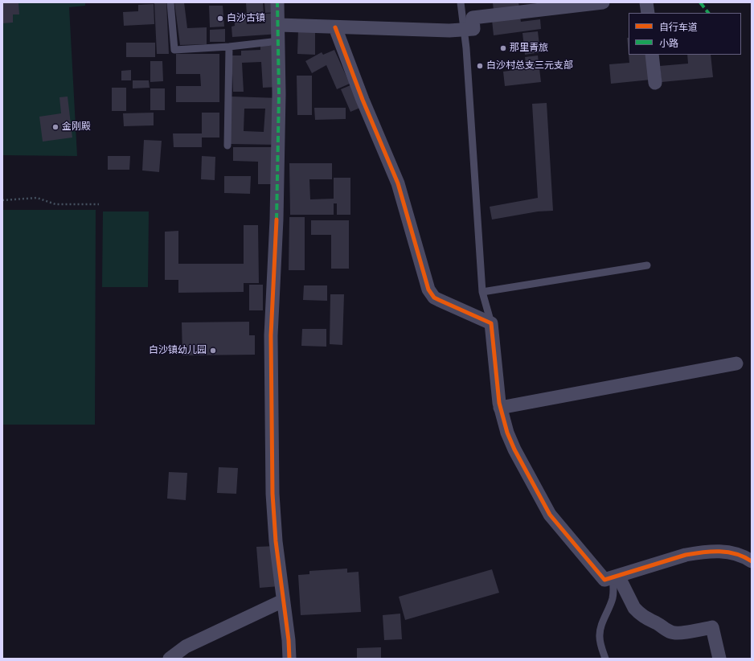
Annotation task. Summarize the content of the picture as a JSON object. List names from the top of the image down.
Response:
{
  "places": [
    "白沙古镇",
    "那里青旅",
    "白沙村总支三元支部",
    "金刚殿",
    "白沙镇幼儿园"
  ],
  "legend": ["自行车道", "小路"]
}
